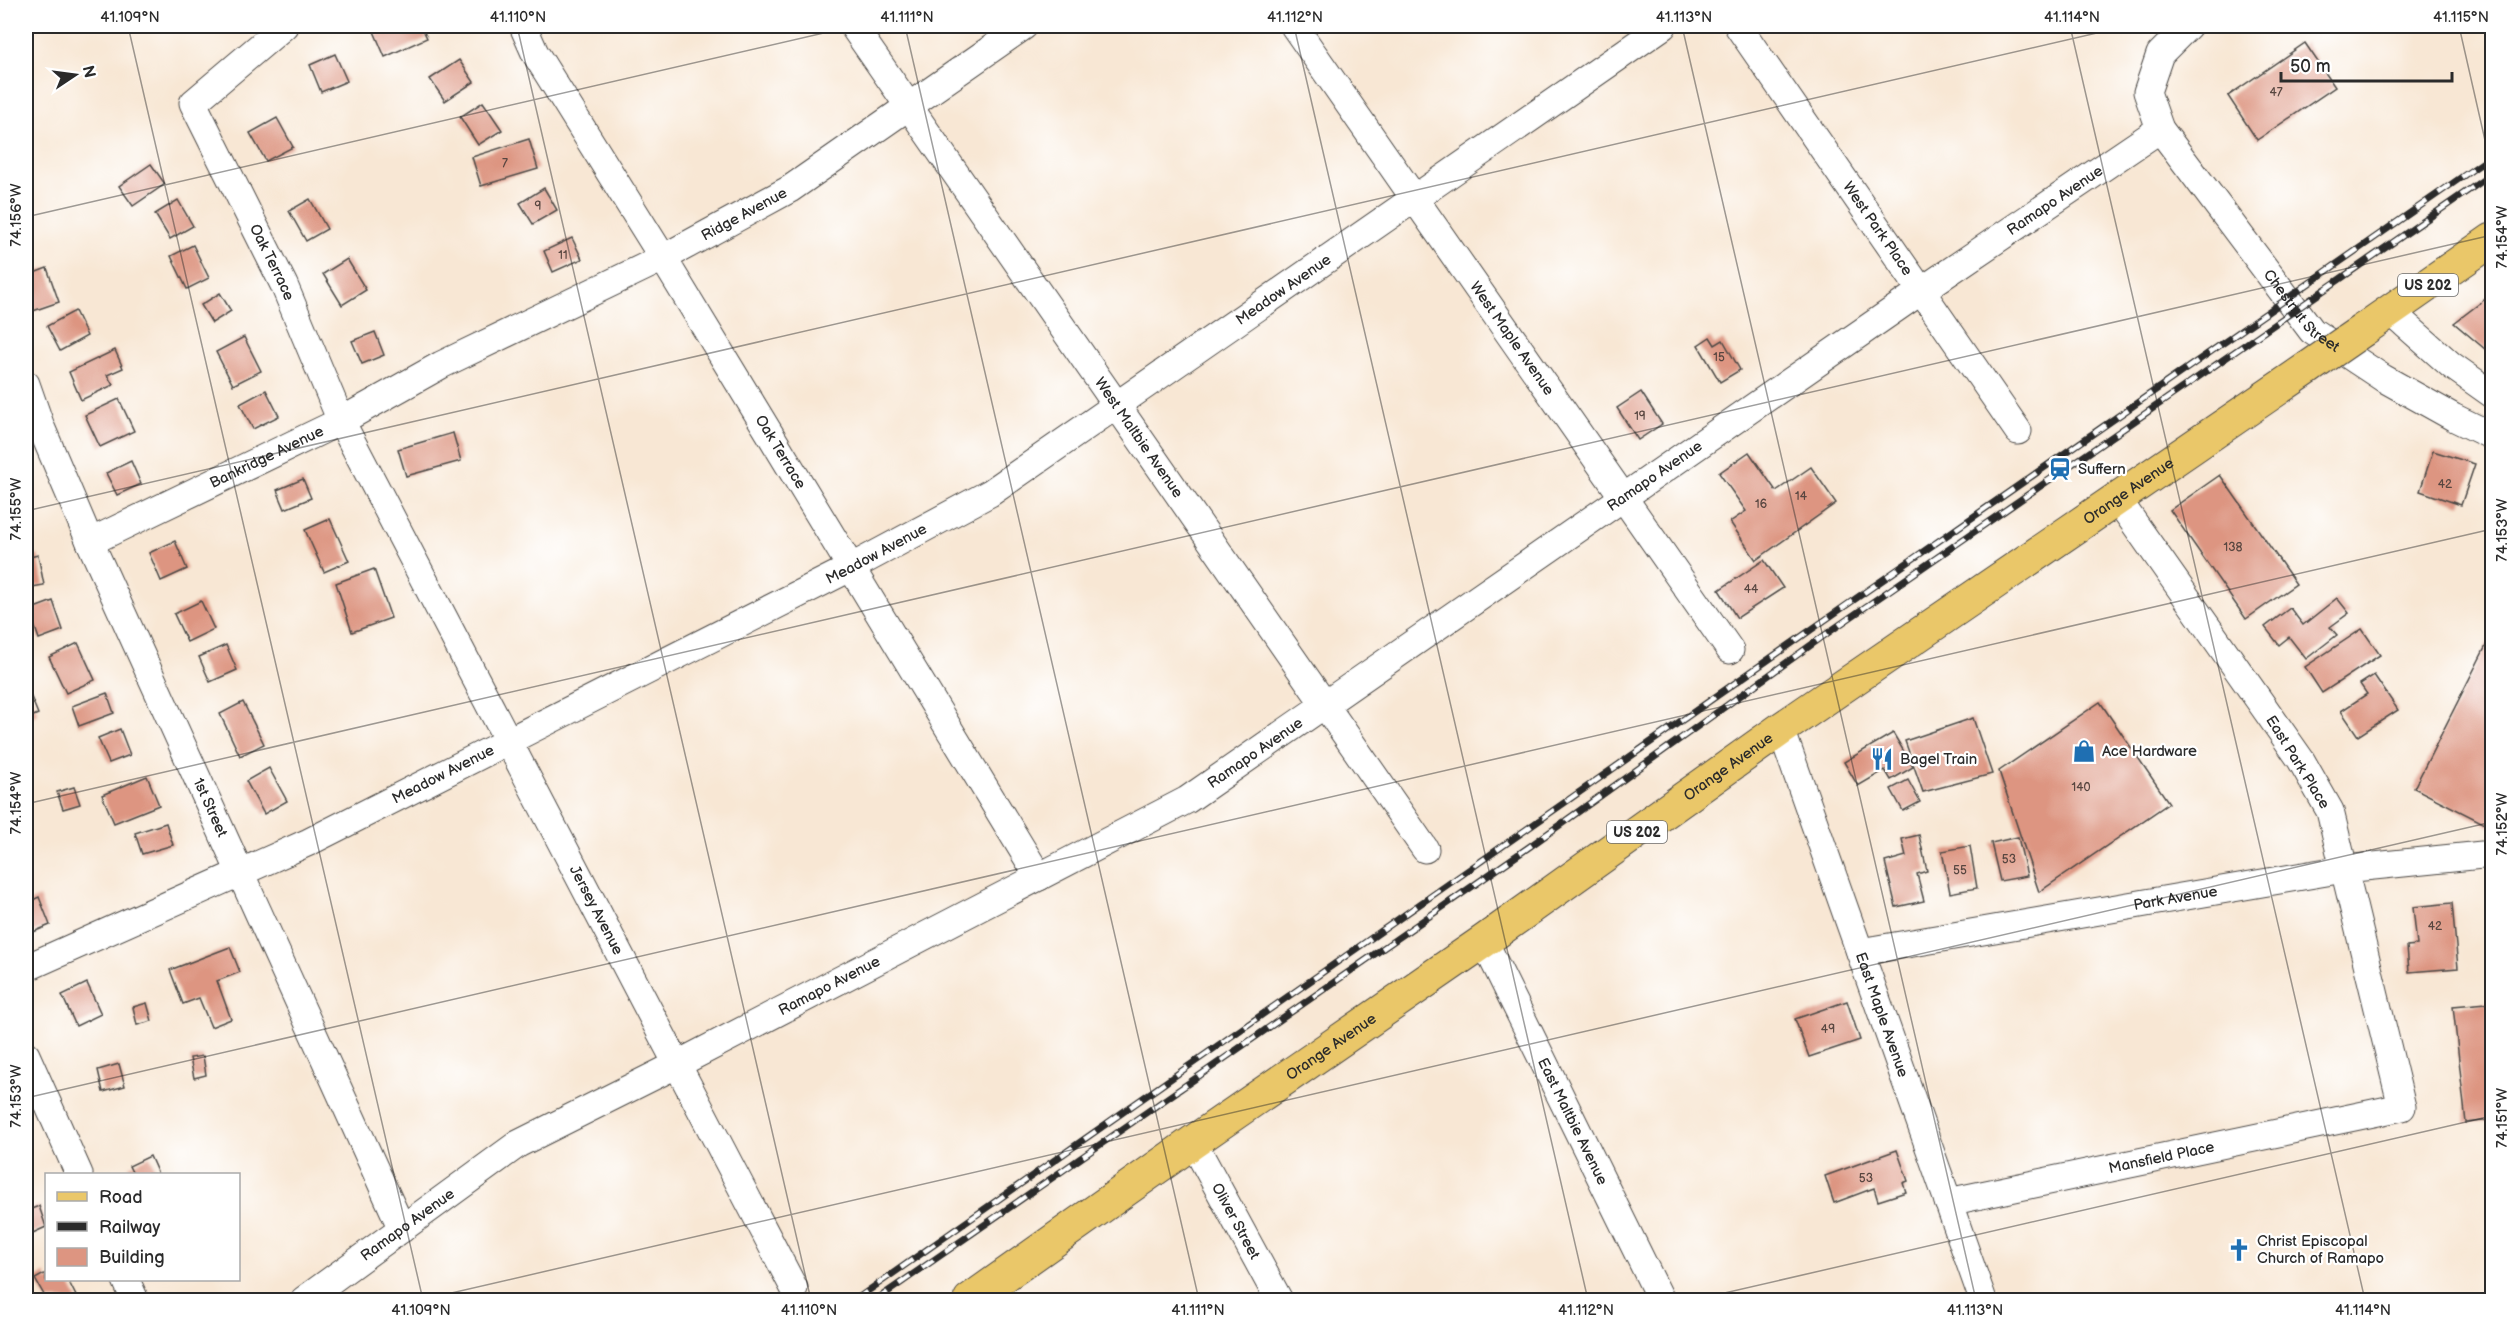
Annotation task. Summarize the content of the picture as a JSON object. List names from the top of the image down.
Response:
{
  "streets": {
    "main road": ["US 202", "Orange Avenue"],
    "street": [
      "Ramapo Avenue",
      "Ridge Avenue",
      "West Park Place",
      "Oak Terrace",
      "Meadow Avenue",
      "Chestnut Street",
      "West Maple Avenue",
      "West Maltbie Avenue",
      "Bankridge Avenue",
      "East Park Place",
      "1st Street",
      "Park Avenue",
      "Jersey Avenue",
      "East Maple Avenue",
      "East Maltbie Avenue",
      "Mansfield Place",
      "Oliver Street"
    ]
  },
  "crossings": [
    ["Ramapo Avenue", "West Park Place"],
    ["Ramapo Avenue", "Oak Terrace"],
    ["Ramapo Avenue", "Chestnut Street"],
    ["Ramapo Avenue", "West Maple Avenue"],
    ["Ramapo Avenue", "West Maltbie Avenue"],
    ["Ramapo Avenue", "1st Street"],
    ["Ramapo Avenue", "Jersey Avenue"],
    ["Ridge Avenue", "Oak Terrace"],
    ["Ridge Avenue", "West Maltbie Avenue"],
    ["Ridge Avenue", "Bankridge Avenue"],
    ["Oak Terrace", "Meadow Avenue"],
    ["Oak Terrace", "Bankridge Avenue"],
    ["Oak Terrace", "Jersey Avenue"],
    ["Meadow Avenue", "West Maple Avenue"],
    ["Meadow Avenue", "West Maltbie Avenue"],
    ["Meadow Avenue", "1st Street"],
    ["Meadow Avenue", "Jersey Avenue"],
    ["Bankridge Avenue", "1st Street"],
    ["Orange Avenue", "East Park Place"],
    ["Orange Avenue", "East Maple Avenue"],
    ["Orange Avenue", "East Maltbie Avenue"],
    ["Orange Avenue", "Oliver Street"],
    ["East Park Place", "Park Avenue"],
    ["East Park Place", "Mansfield Place"],
    ["Park Avenue", "East Maple Avenue"],
    ["East Maple Avenue", "Mansfield Place"]
  ],
  "places": {
    "station": ["Suffern"],
    "shop": ["Ace Hardware"],
    "restaurant": ["Bagel Train"],
    "church": ["Christ Episcopal Church of Ramapo"]
  },
  "house_numbers": [
    "47",
    "7",
    "9",
    "11",
    "15",
    "19",
    "42",
    "14",
    "16",
    "138",
    "44",
    "140",
    "53",
    "55",
    "42",
    "49",
    "53"
  ],
  "legend": ["Road", "Railway", "Building"],
  "scale_bar": "50 m",
  "north": "right",
  "coordinates": [
    "41.109°N",
    "41.110°N",
    "41.111°N",
    "41.112°N",
    "41.113°N",
    "41.114°N",
    "41.115°N",
    "74.156°W",
    "74.154°W",
    "74.155°W",
    "74.153°W",
    "74.152°W",
    "74.151°W"
  ]
}
